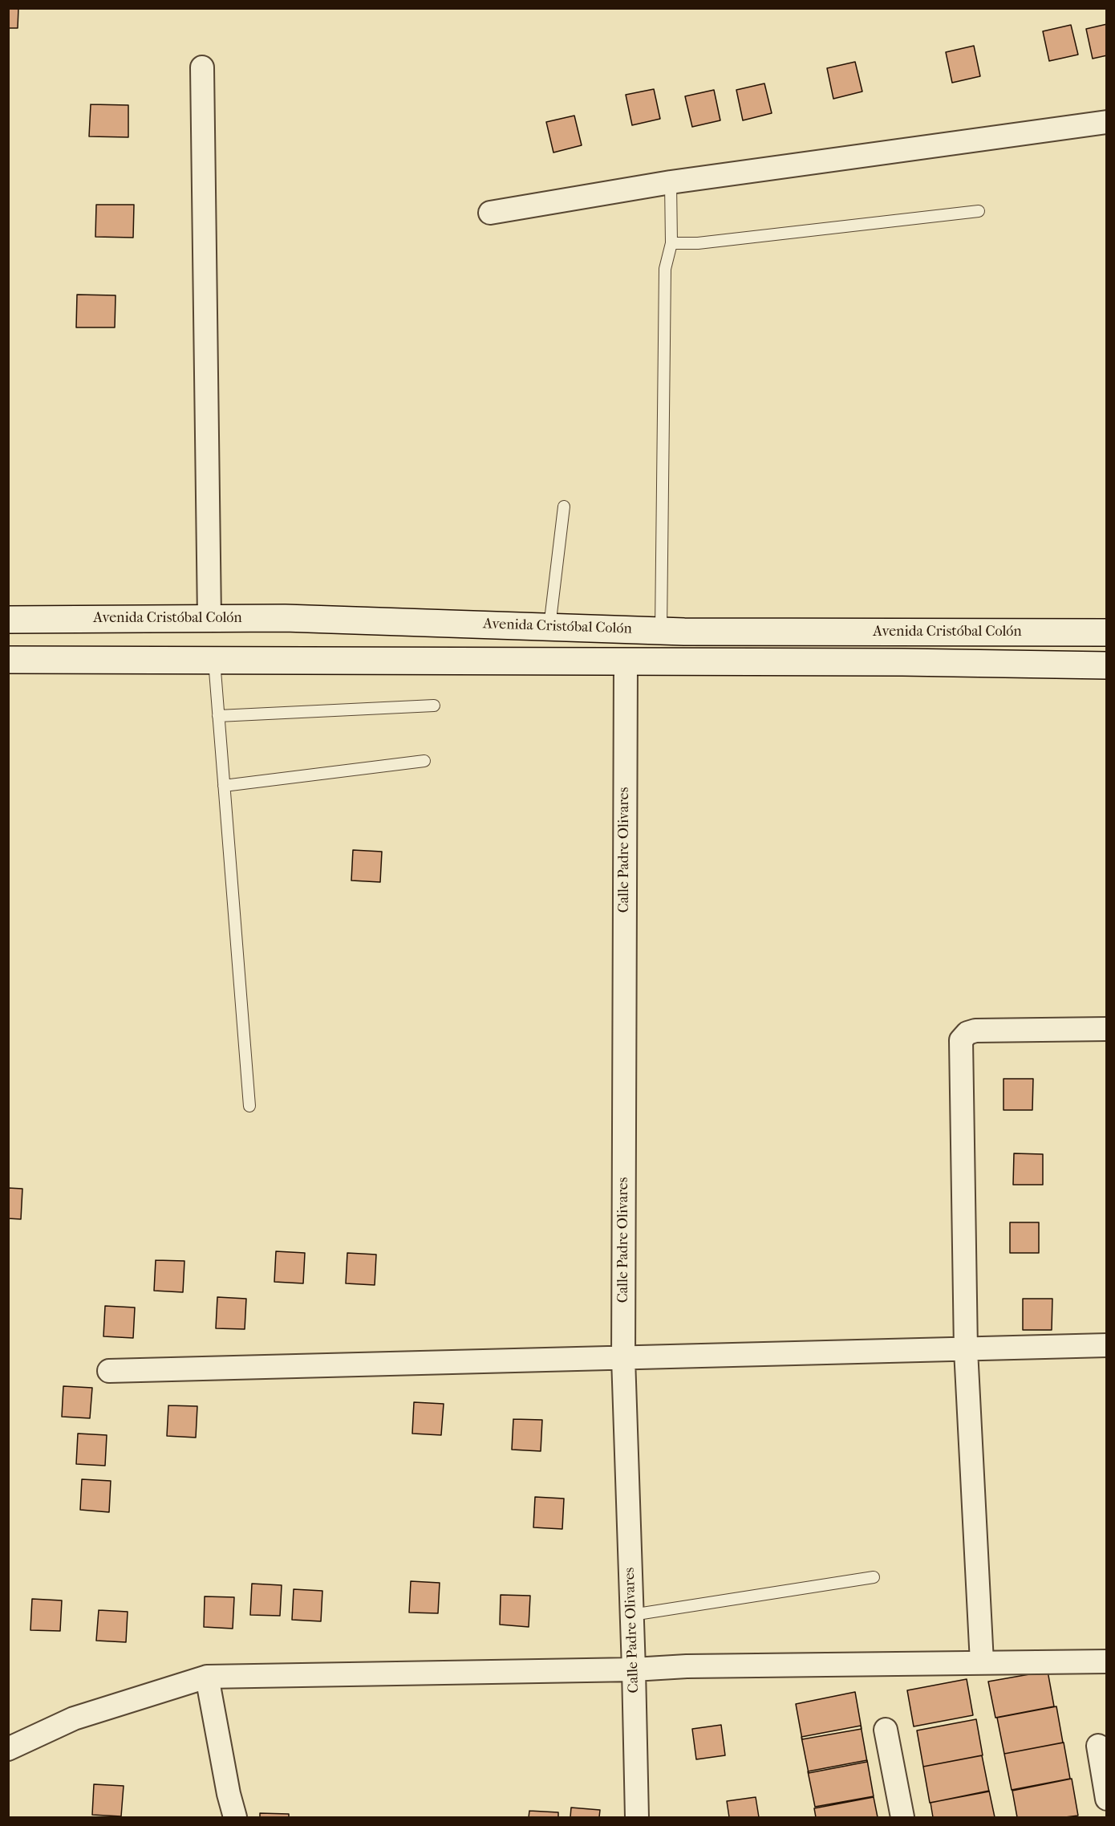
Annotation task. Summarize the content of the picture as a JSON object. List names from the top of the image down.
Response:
{
  "streets": {
    "street": ["Avenida Cristóbal Colón", "Calle Padre Olivares"]
  },
  "crossings": [
    ["Avenida Cristóbal Colón", "Calle Padre Olivares"]
  ]
}
